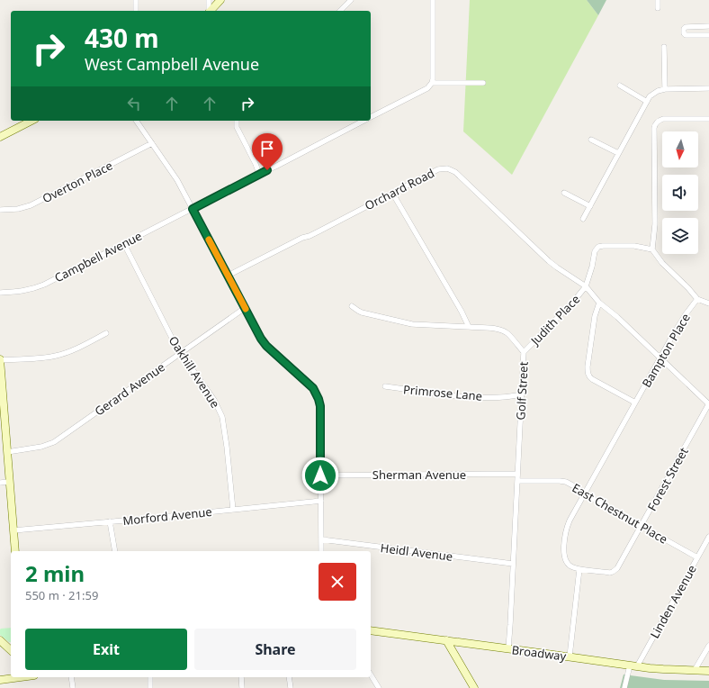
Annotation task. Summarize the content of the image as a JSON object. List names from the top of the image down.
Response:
{
  "streets": {
    "street": [
      "Overton Place",
      "Orchard Road",
      "Campbell Avenue",
      "Judith Place",
      "Bampton Place",
      "Oakhill Avenue",
      "Gerard Avenue",
      "Golf Street",
      "Primrose Lane",
      "Sherman Avenue",
      "Forest Street",
      "East Chestnut Place",
      "Morford Avenue",
      "Heidl Avenue",
      "Linden Avenue",
      "Broadway"
    ]
  },
  "crossings": [
    ["Orchard Road", "Judith Place"],
    ["Orchard Road", "Bampton Place"],
    ["Orchard Road", "Forest Street"],
    ["Campbell Avenue", "Oakhill Avenue"],
    ["Judith Place", "Golf Street"],
    ["Bampton Place", "Forest Street"],
    ["Bampton Place", "East Chestnut Place"],
    ["Oakhill Avenue", "Gerard Avenue"],
    ["Oakhill Avenue", "Morford Avenue"],
    ["Golf Street", "Primrose Lane"],
    ["Golf Street", "Sherman Avenue"],
    ["Golf Street", "East Chestnut Place"],
    ["Golf Street", "Heidl Avenue"],
    ["Golf Street", "Broadway"],
    ["Forest Street", "East Chestnut Place"],
    ["East Chestnut Place", "Linden Avenue"],
    ["Linden Avenue", "Broadway"]
  ],
  "north": "bottom",
  "page": {
    "turn": ["430 m", "West Campbell Avenue"],
    "heading": ["2 min", "550 m · 21:59"],
    "buttons": ["Exit", "Share"]
  }
}
